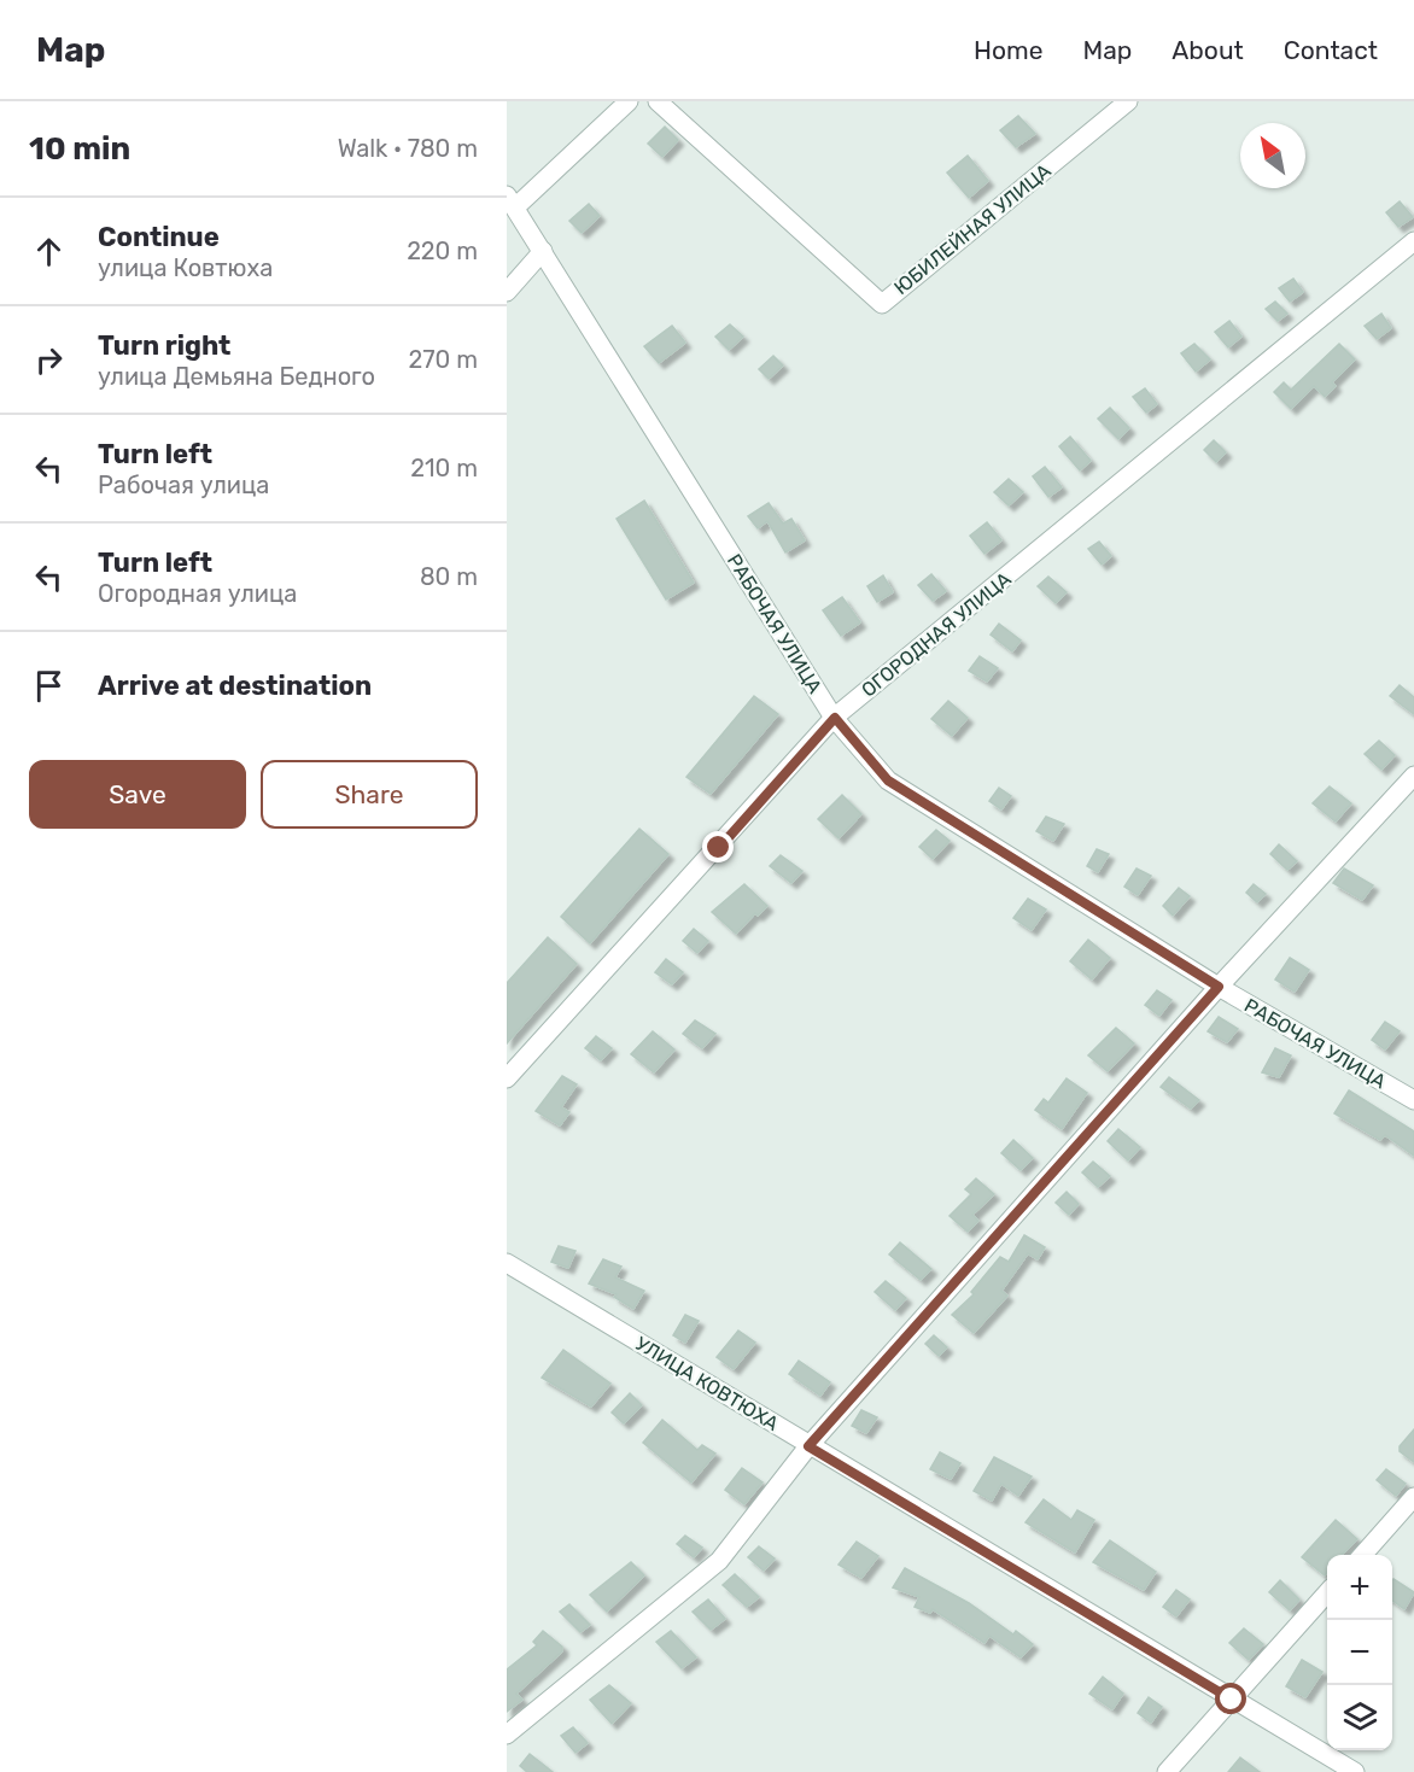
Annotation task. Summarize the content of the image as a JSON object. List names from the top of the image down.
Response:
{
  "streets": {
    "street": [
      "ЮБИЛЕЙНАЯ УЛИЦА",
      "РАБОЧАЯ УЛИЦА",
      "ОГОРОДНАЯ УЛИЦА",
      "УЛИЦА КОВТЮХА"
    ]
  },
  "crossings": [
    ["РАБОЧАЯ УЛИЦА", "ОГОРОДНАЯ УЛИЦА"]
  ],
  "north": "top left",
  "page": {
    "header": "Map",
    "nav": [
      "Home",
      "Map",
      "About",
      "Contact"
    ],
    "heading": ["10 min", "Walk · 780 m"],
    "list": [
      ["Continue", "улица Ковтюха", "220 m"],
      ["Turn right", "улица Демьяна Бедного", "270 m"],
      ["Turn left", "Рабочая улица", "210 m"],
      ["Turn left", "Огородная улица", "80 m"],
      "Arrive at destination"
    ],
    "buttons": ["Save", "Share"],
    "map_buttons": ["+", "−"]
  }
}
